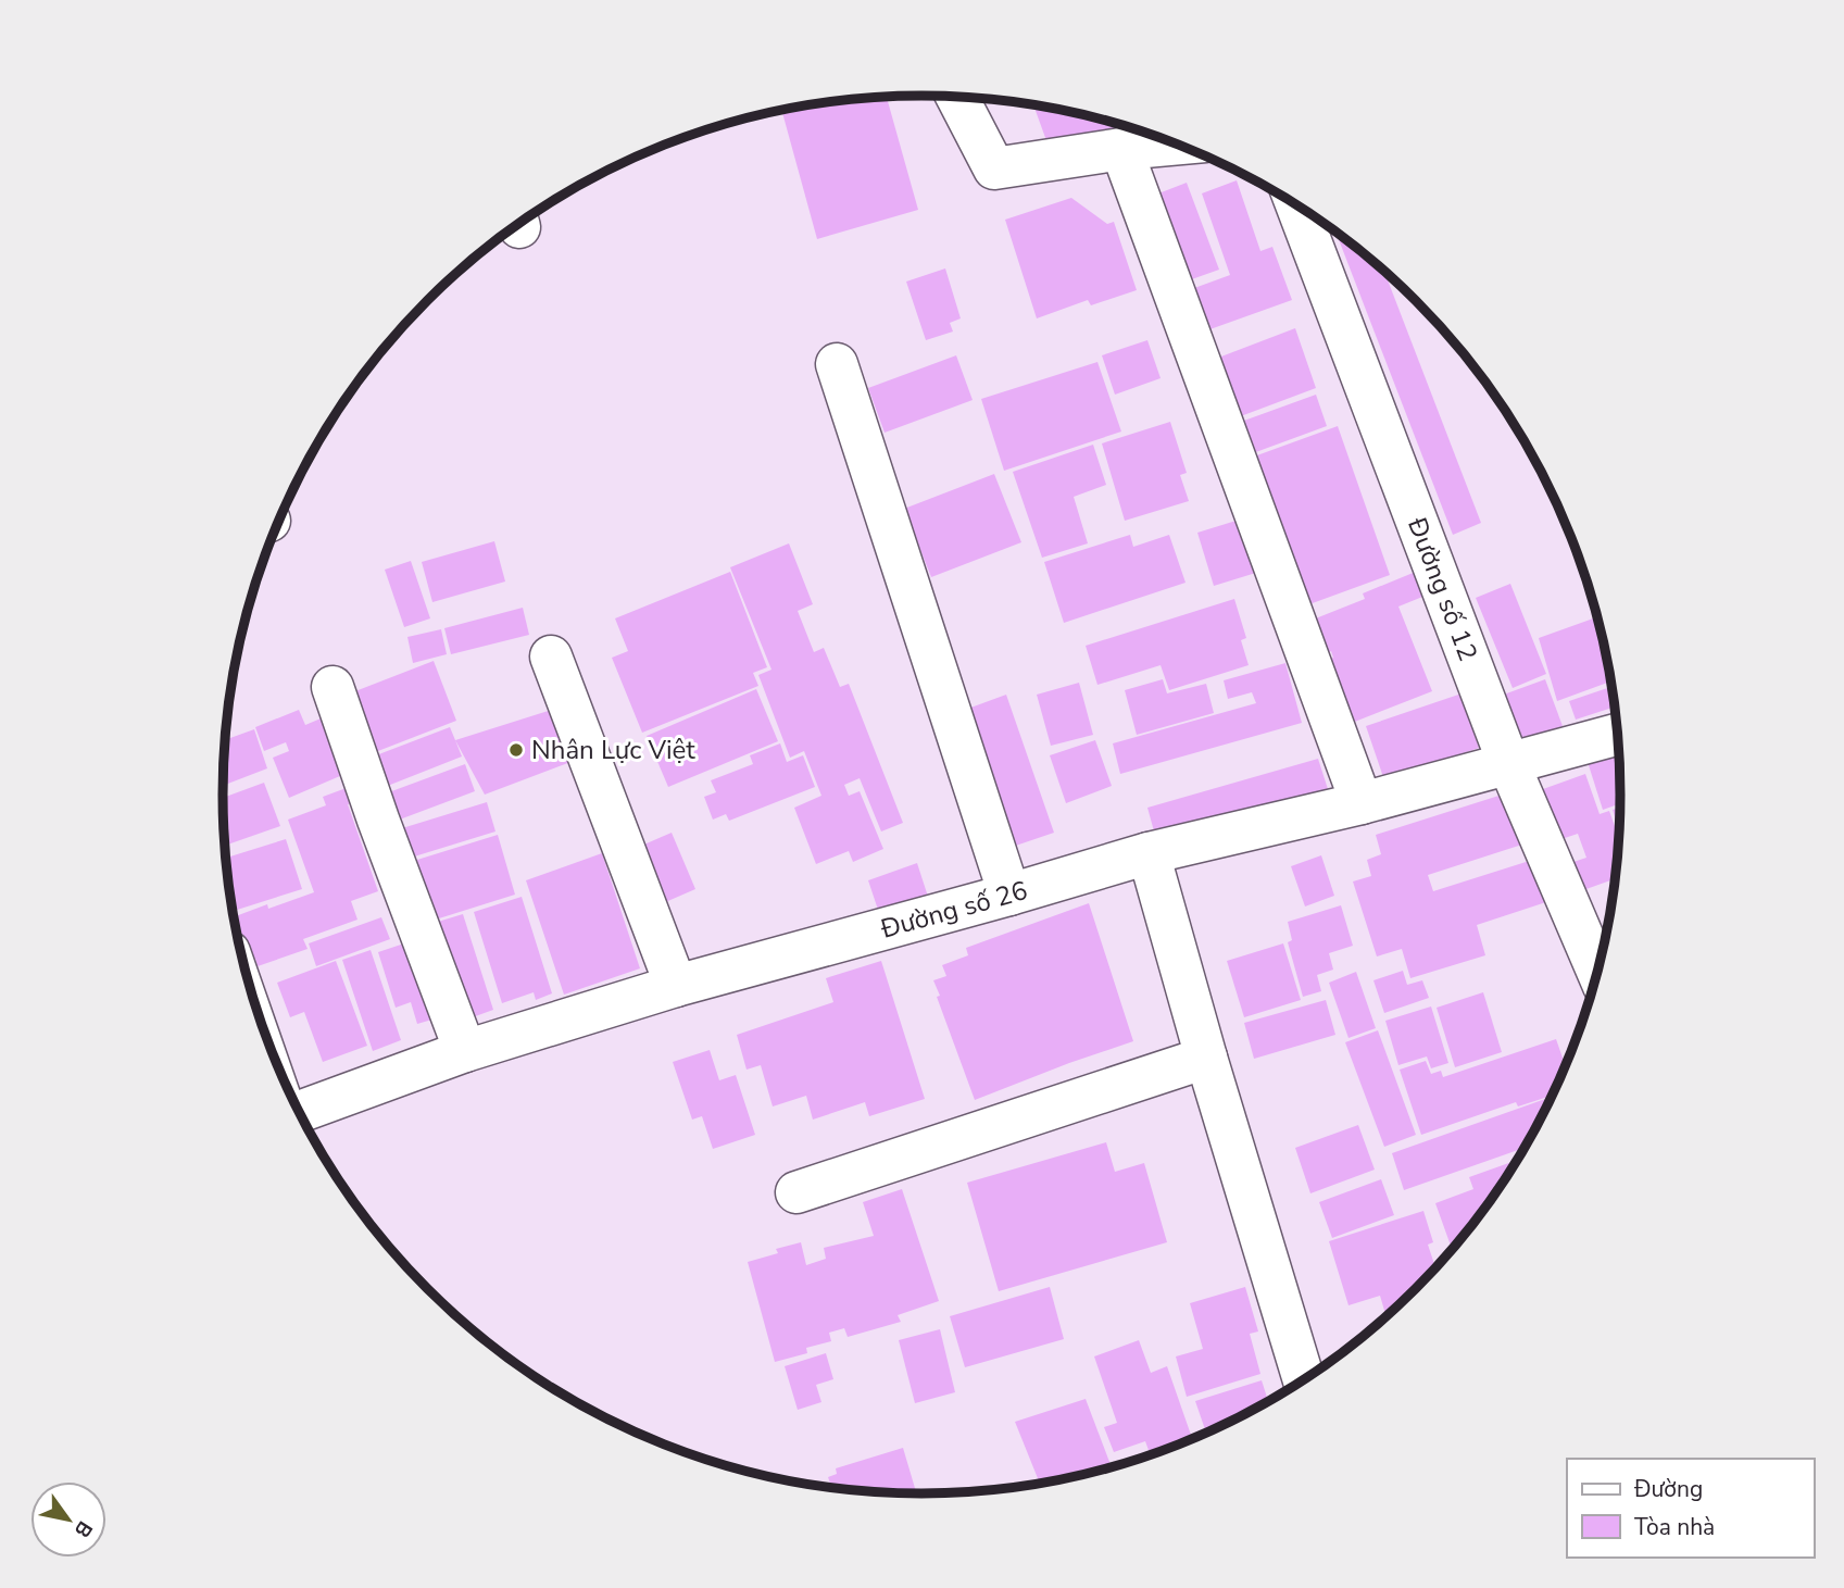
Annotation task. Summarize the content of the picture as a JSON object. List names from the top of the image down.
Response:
{
  "streets": {
    "street": ["Đường số 12", "Đường số 26"]
  },
  "crossings": [
    ["Đường số 12", "Đường số 26"]
  ],
  "places": ["Nhân Lực Việt"],
  "legend": ["Đường", "Tòa nhà"],
  "north": "bottom right"
}
